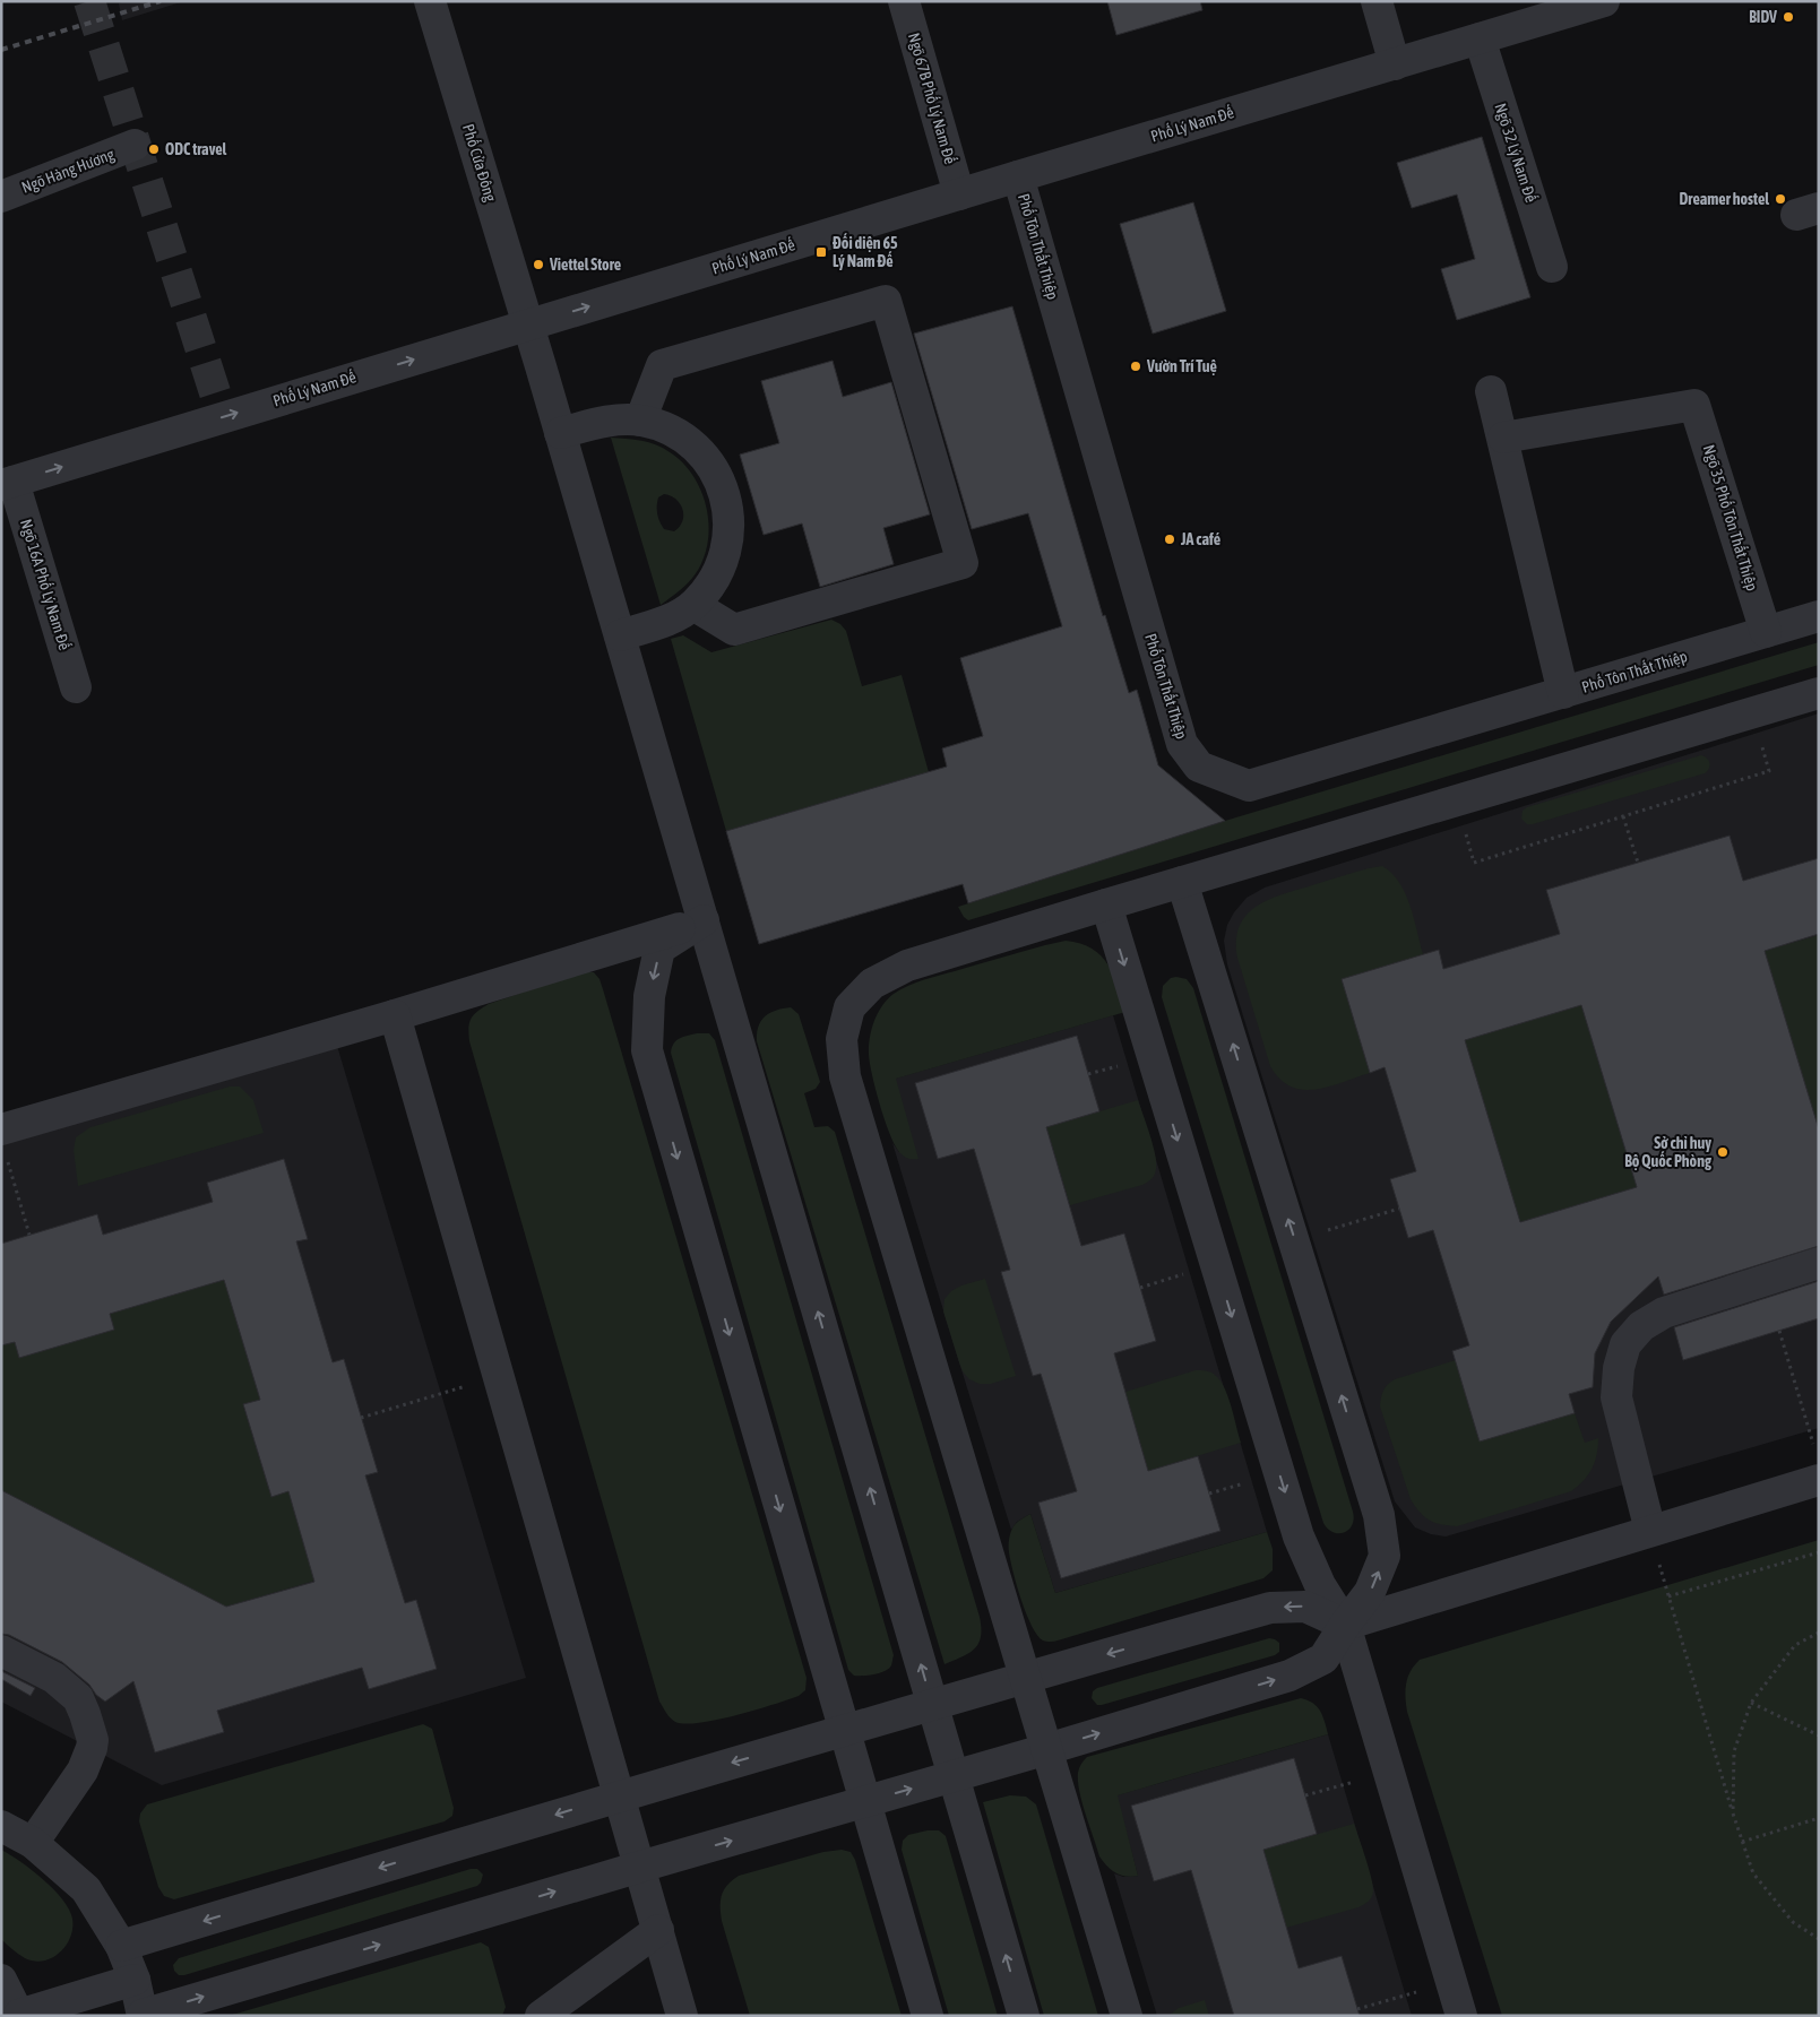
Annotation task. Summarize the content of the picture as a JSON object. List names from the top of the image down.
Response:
{
  "streets": {
    "street": [
      "Ngõ 67B Phố Lý Nam Đế",
      "Phố Lý Nam Đế",
      "Ngõ 32 Lý Nam Đế",
      "Phố Cửa Đông",
      "Ngõ Hàng Hương",
      "Phố Tôn Thất Thiệp",
      "Ngõ 35 Phố Tôn Thất Thiệp",
      "Ngõ 16A Phố Lý Nam Đế"
    ]
  },
  "crossings": [
    ["Ngõ 67B Phố Lý Nam Đế", "Phố Lý Nam Đế"],
    ["Phố Lý Nam Đế", "Ngõ 32 Lý Nam Đế"],
    ["Phố Lý Nam Đế", "Phố Cửa Đông"],
    ["Phố Lý Nam Đế", "Phố Tôn Thất Thiệp"],
    ["Phố Lý Nam Đế", "Ngõ 16A Phố Lý Nam Đế"],
    ["Phố Tôn Thất Thiệp", "Ngõ 35 Phố Tôn Thất Thiệp"]
  ],
  "one_way": ["Phố Lý Nam Đế"],
  "places": {
    "other": [
      "BIDV",
      "ODC travel",
      "Dreamer hostel",
      "Viettel Store",
      "Vườn Trí Tuệ",
      "JA café",
      "Sở chỉ huy Bộ Quốc Phòng"
    ],
    "transit": ["Đối diện 65 Lý Nam Đế"]
  }
}
